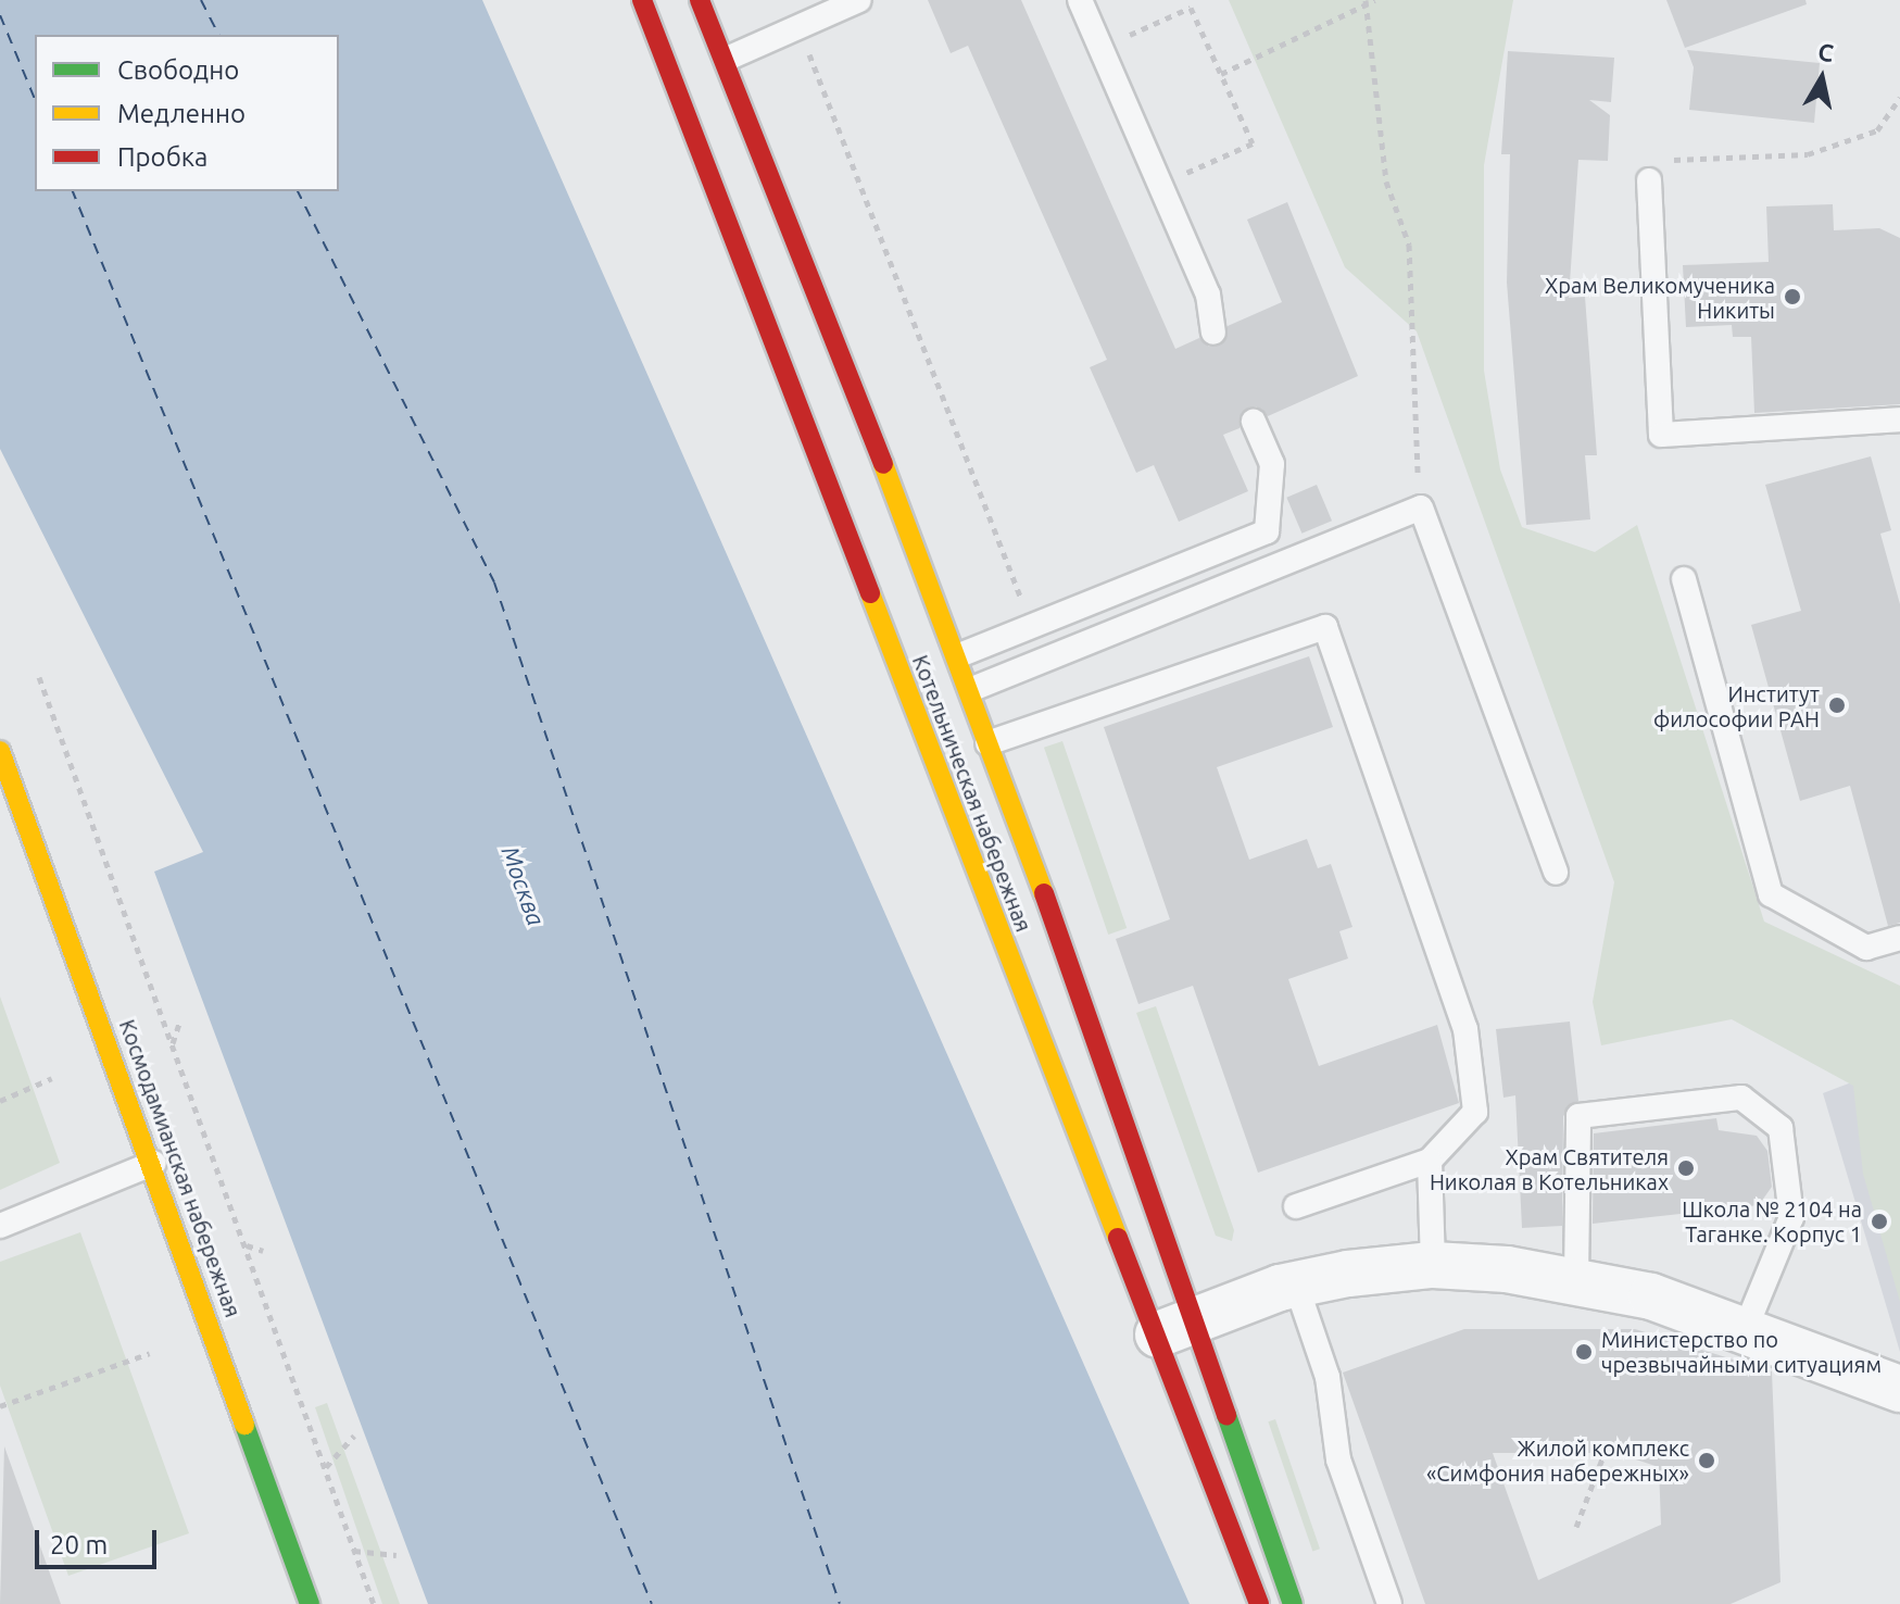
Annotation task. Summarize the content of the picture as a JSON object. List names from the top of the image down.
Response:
{
  "streets": {
    "main road": ["Котельническая набережная", "Космодамианская набережная"]
  },
  "water": ["Москва"],
  "places": [
    "Храм Великомученика Никиты",
    "Институт философии РАН",
    "Храм Святителя Николая в Котельниках",
    "Школа № 2104 на Таганке. Корпус 1",
    "Министерство по чрезвычайными ситуациям",
    "Жилой комплекс «Симфония набережных»"
  ],
  "legend": ["Свободно", "Медленно", "Пробка"],
  "scale_bar": "20 m",
  "north": "top"
}
